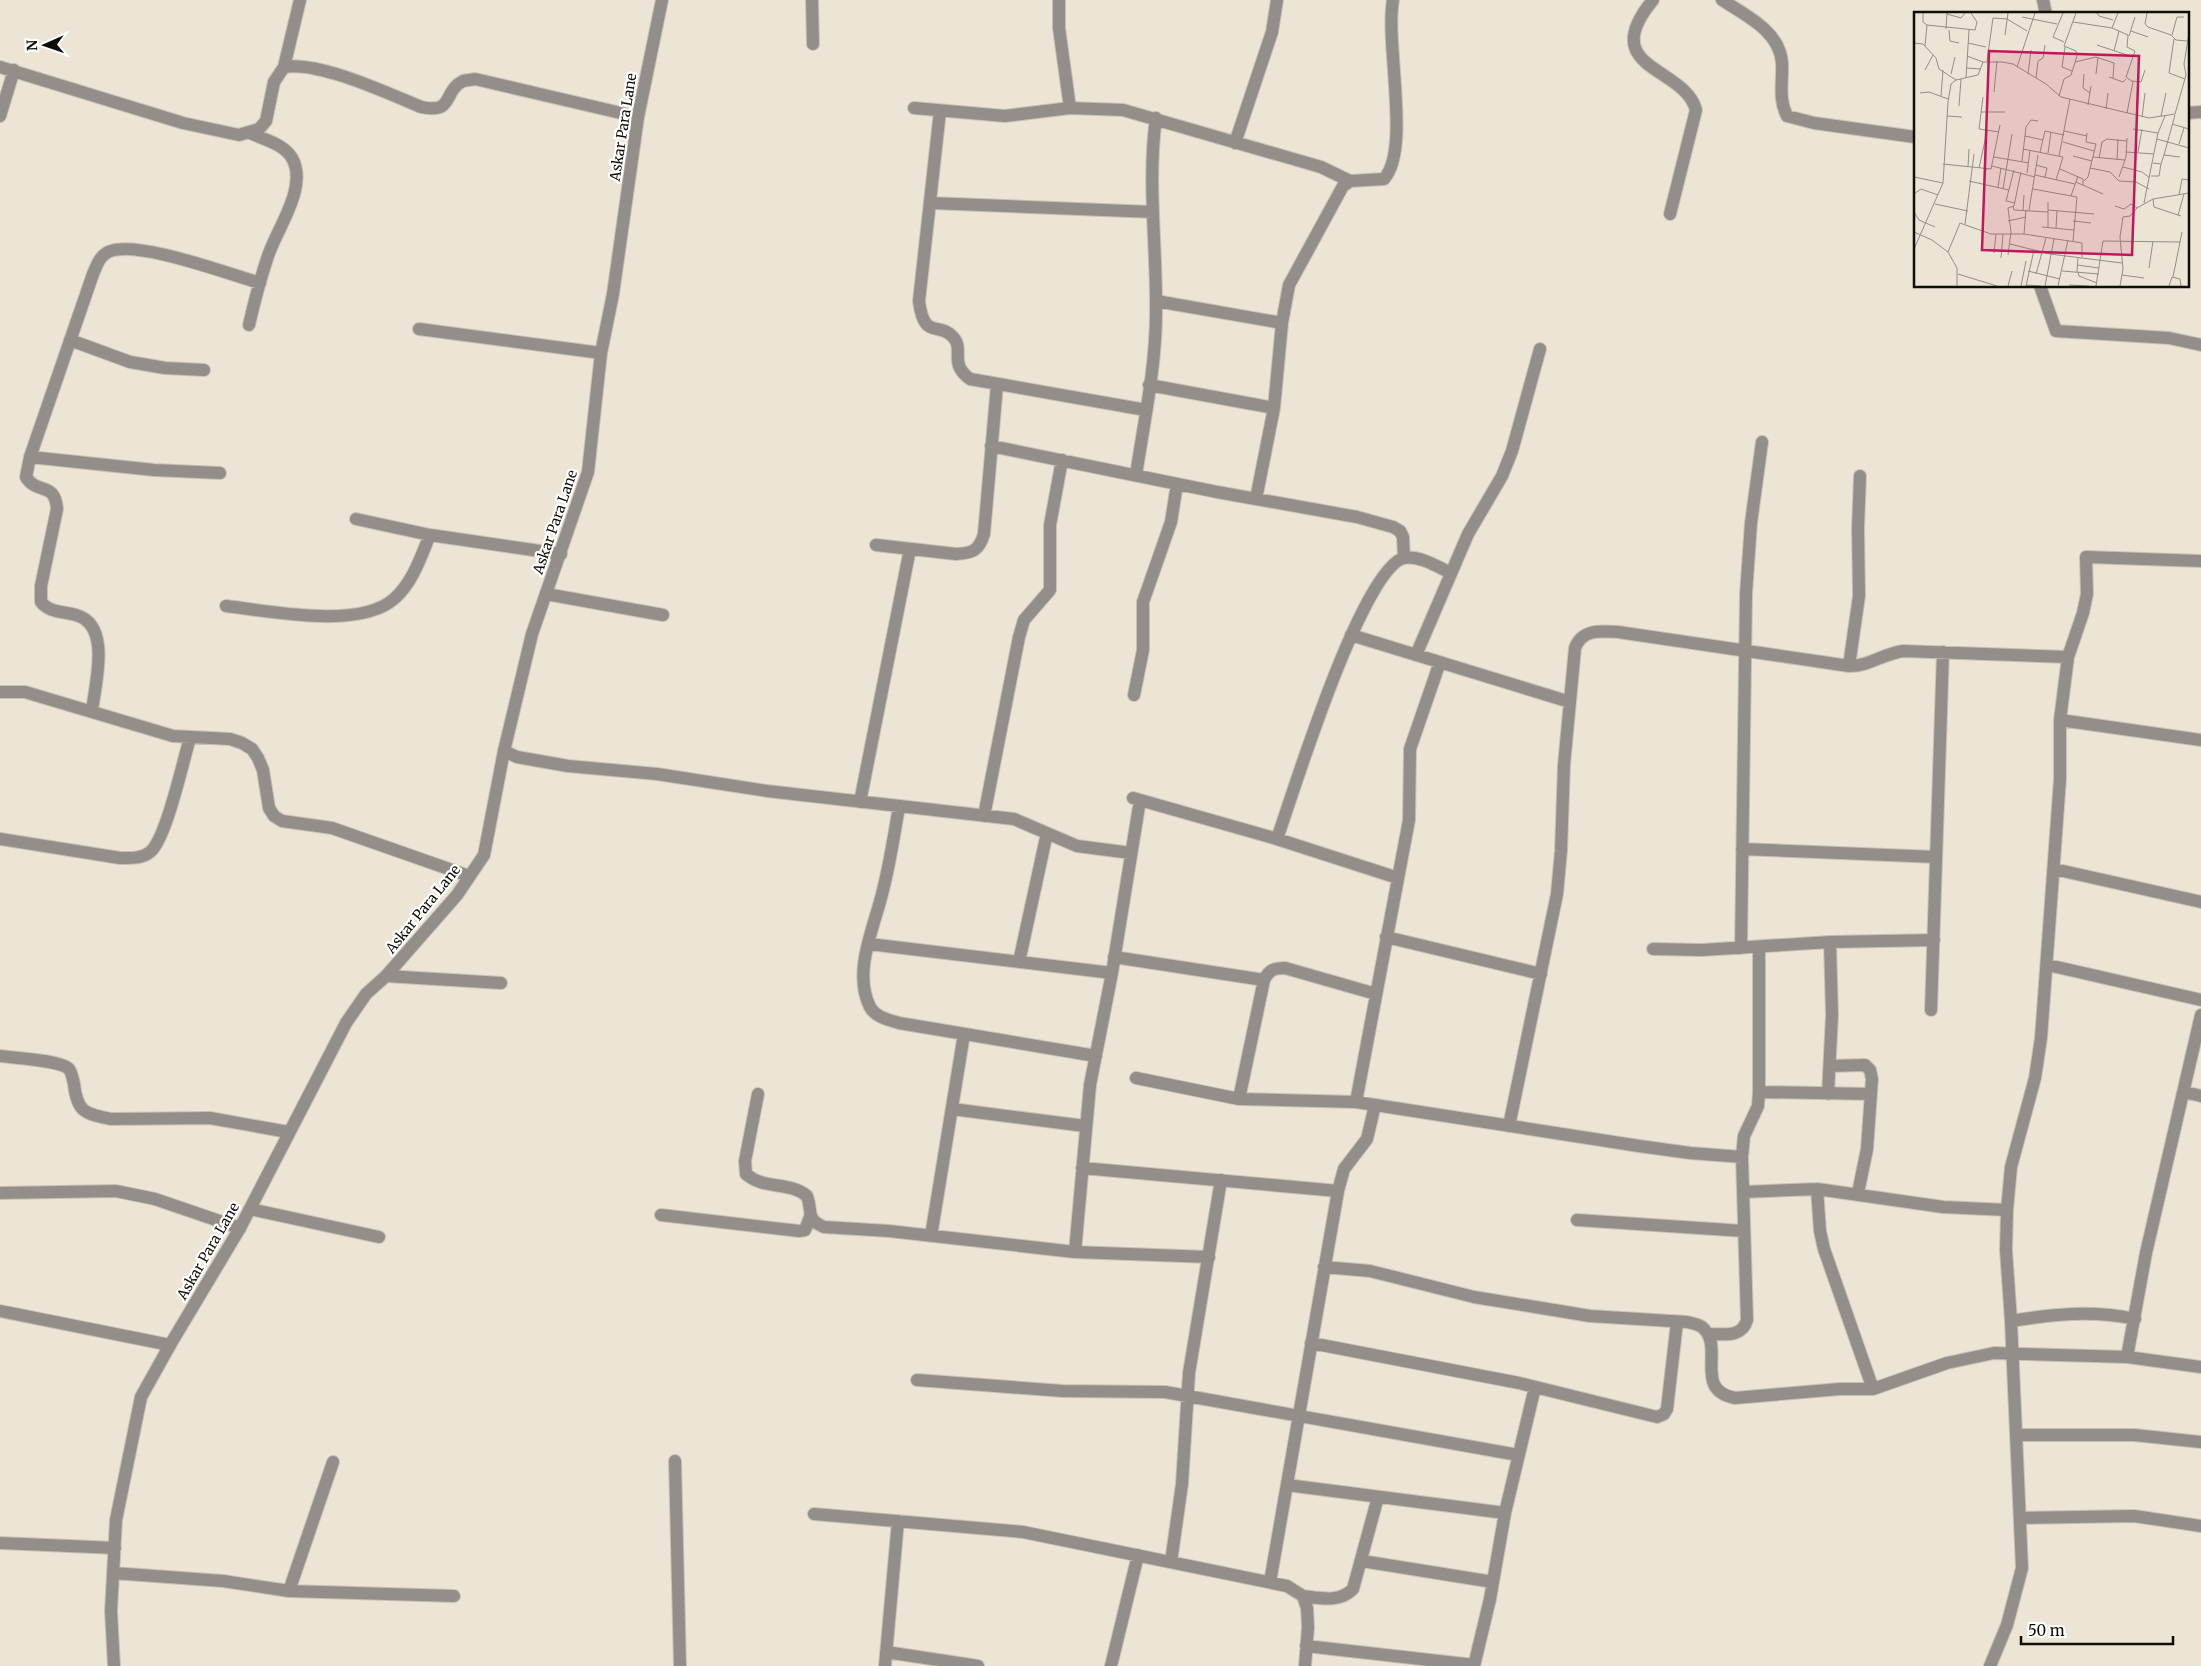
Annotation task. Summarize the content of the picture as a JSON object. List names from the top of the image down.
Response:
{
  "streets": {
    "street": ["Askar Para Lane"]
  },
  "scale_bar": "50 m",
  "north": "left"
}
